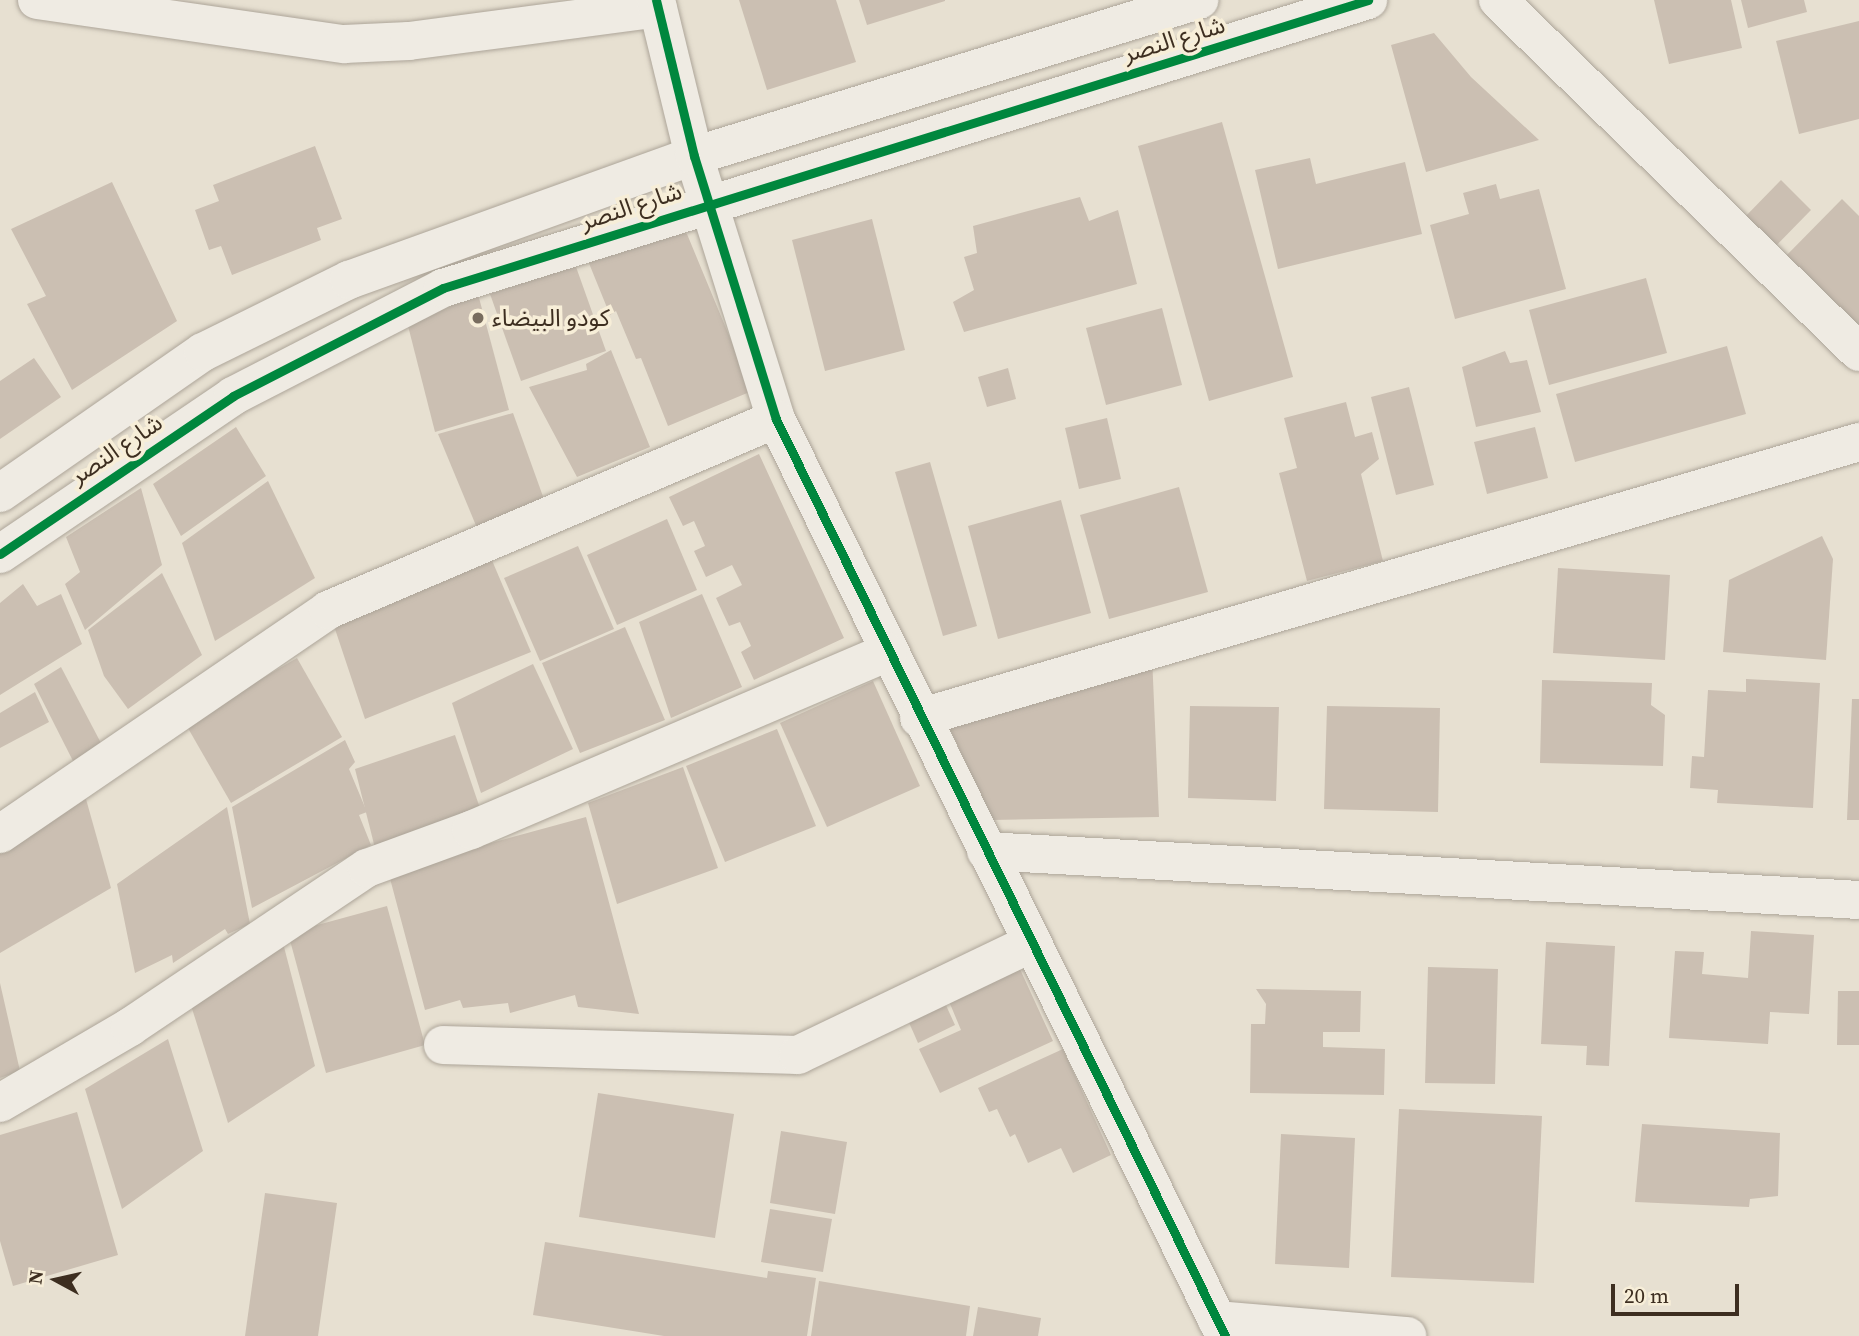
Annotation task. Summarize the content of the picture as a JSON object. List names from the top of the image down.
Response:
{
  "streets": {
    "street": ["شارع النصر"]
  },
  "places": ["كودو البيضاء"],
  "scale_bar": "20 m",
  "north": "left"
}
